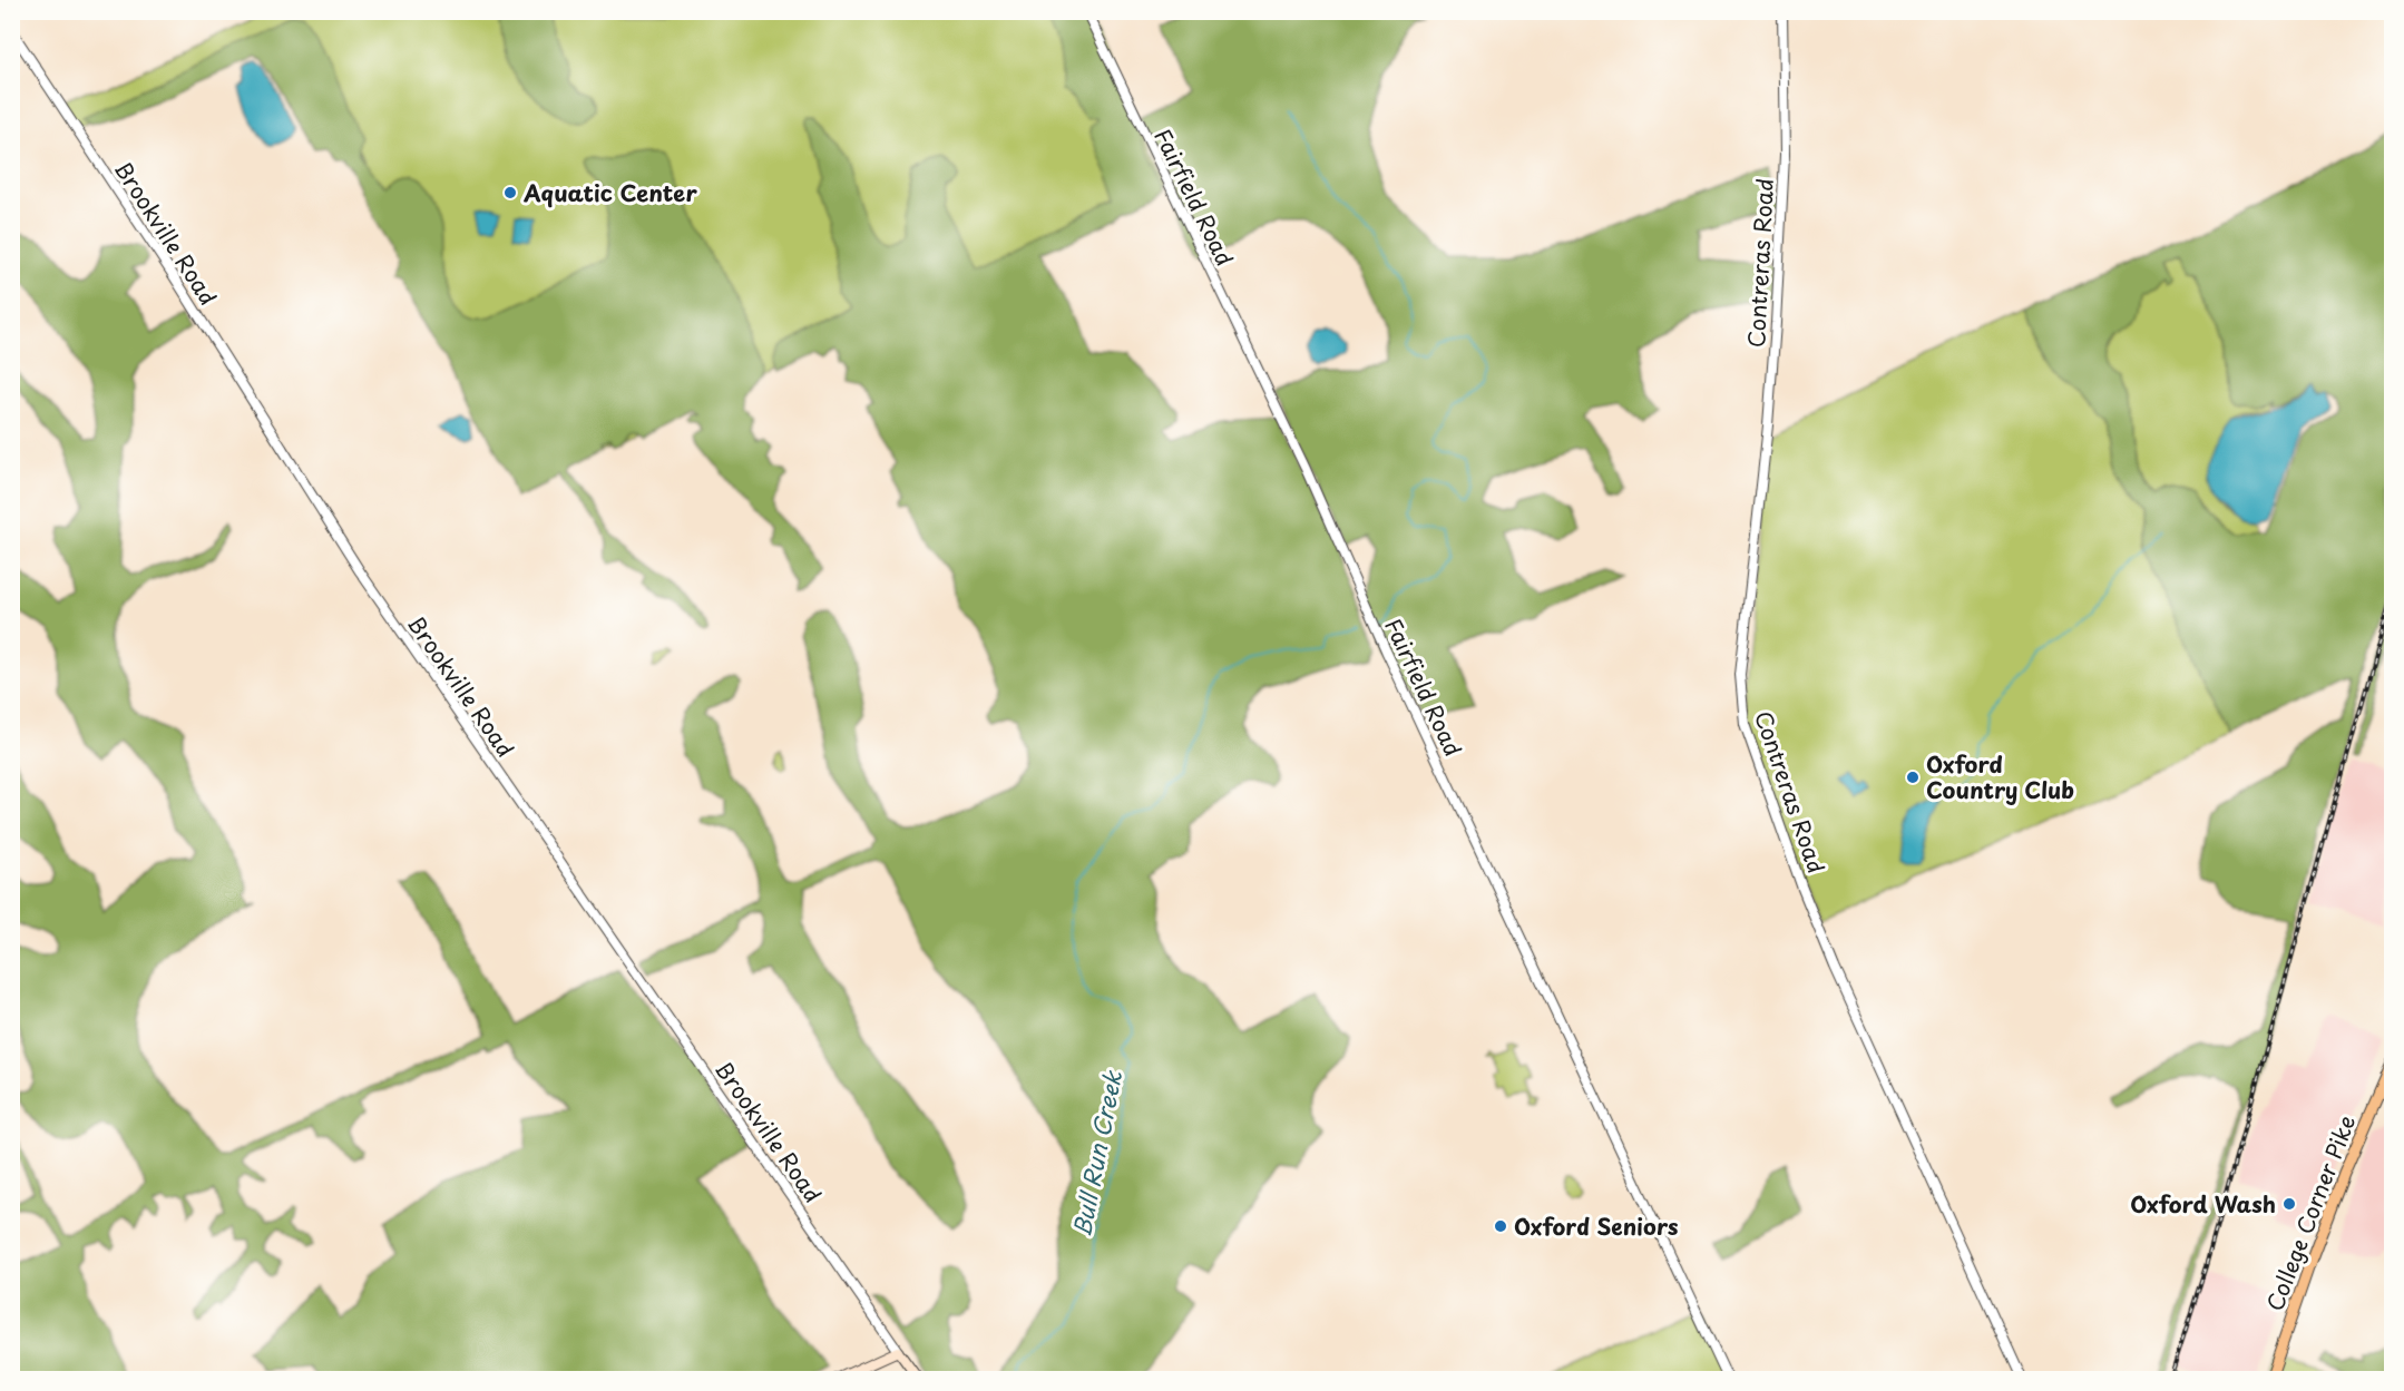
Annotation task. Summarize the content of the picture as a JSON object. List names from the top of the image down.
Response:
{
  "streets": {
    "highway": ["College Corner Pike"],
    "street": ["Fairfield Road", "Brookville Road", "Contreras Road"]
  },
  "water": ["Bull Run Creek"],
  "places": [
    "Aquatic Center",
    "Oxford Country Club",
    "Oxford Wash",
    "Oxford Seniors"
  ]
}
